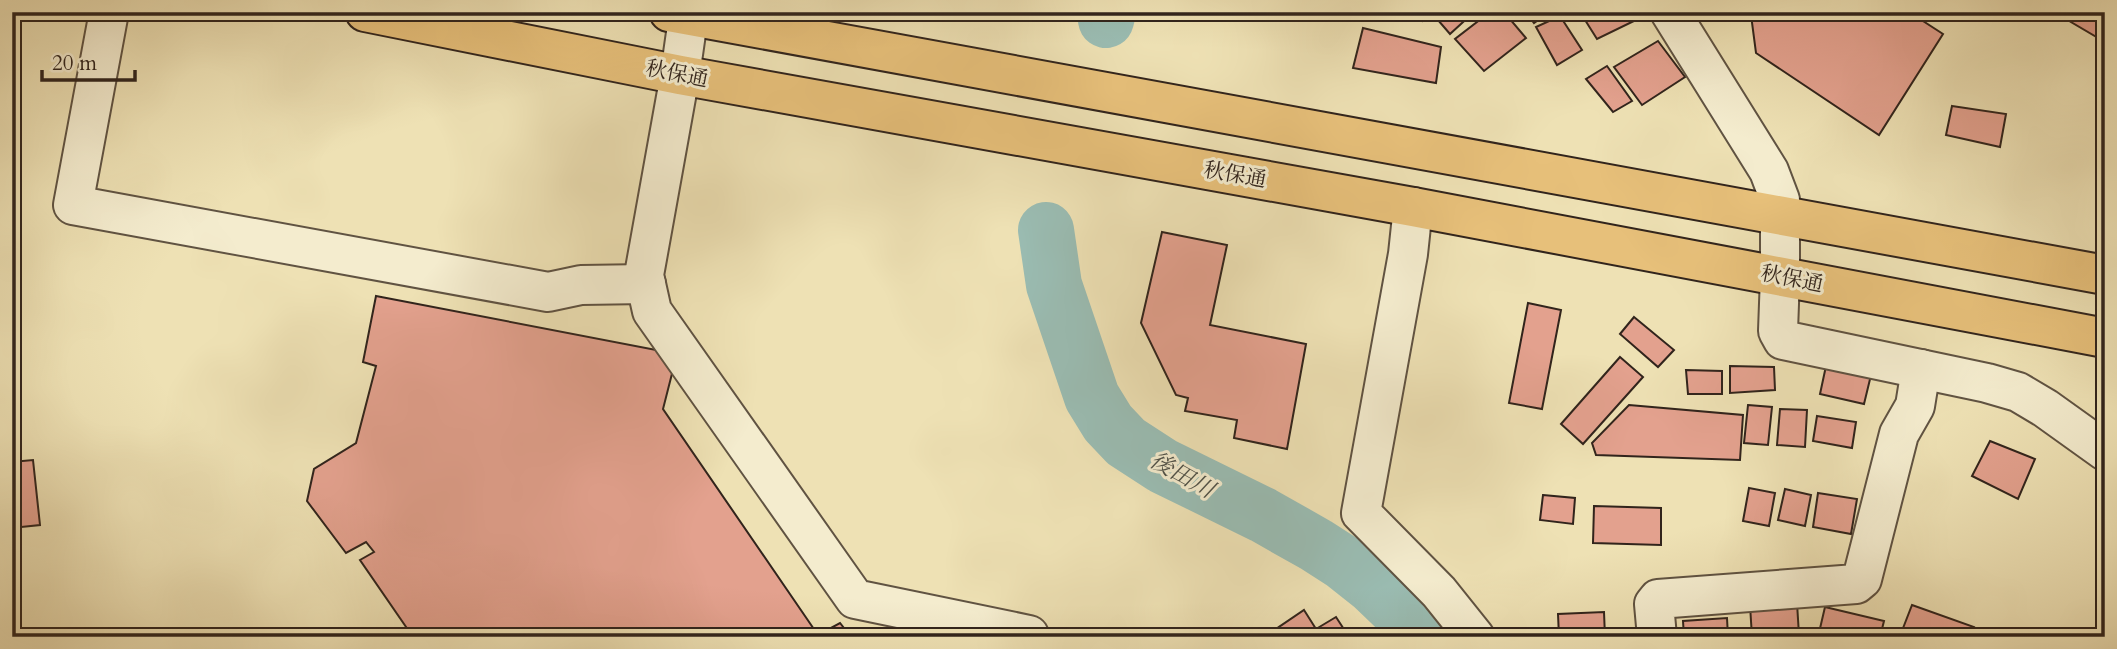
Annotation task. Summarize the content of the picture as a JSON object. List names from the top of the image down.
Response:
{
  "streets": {
    "highway": ["秋保通"]
  },
  "water": ["後田川"],
  "scale_bar": "20 m"
}
